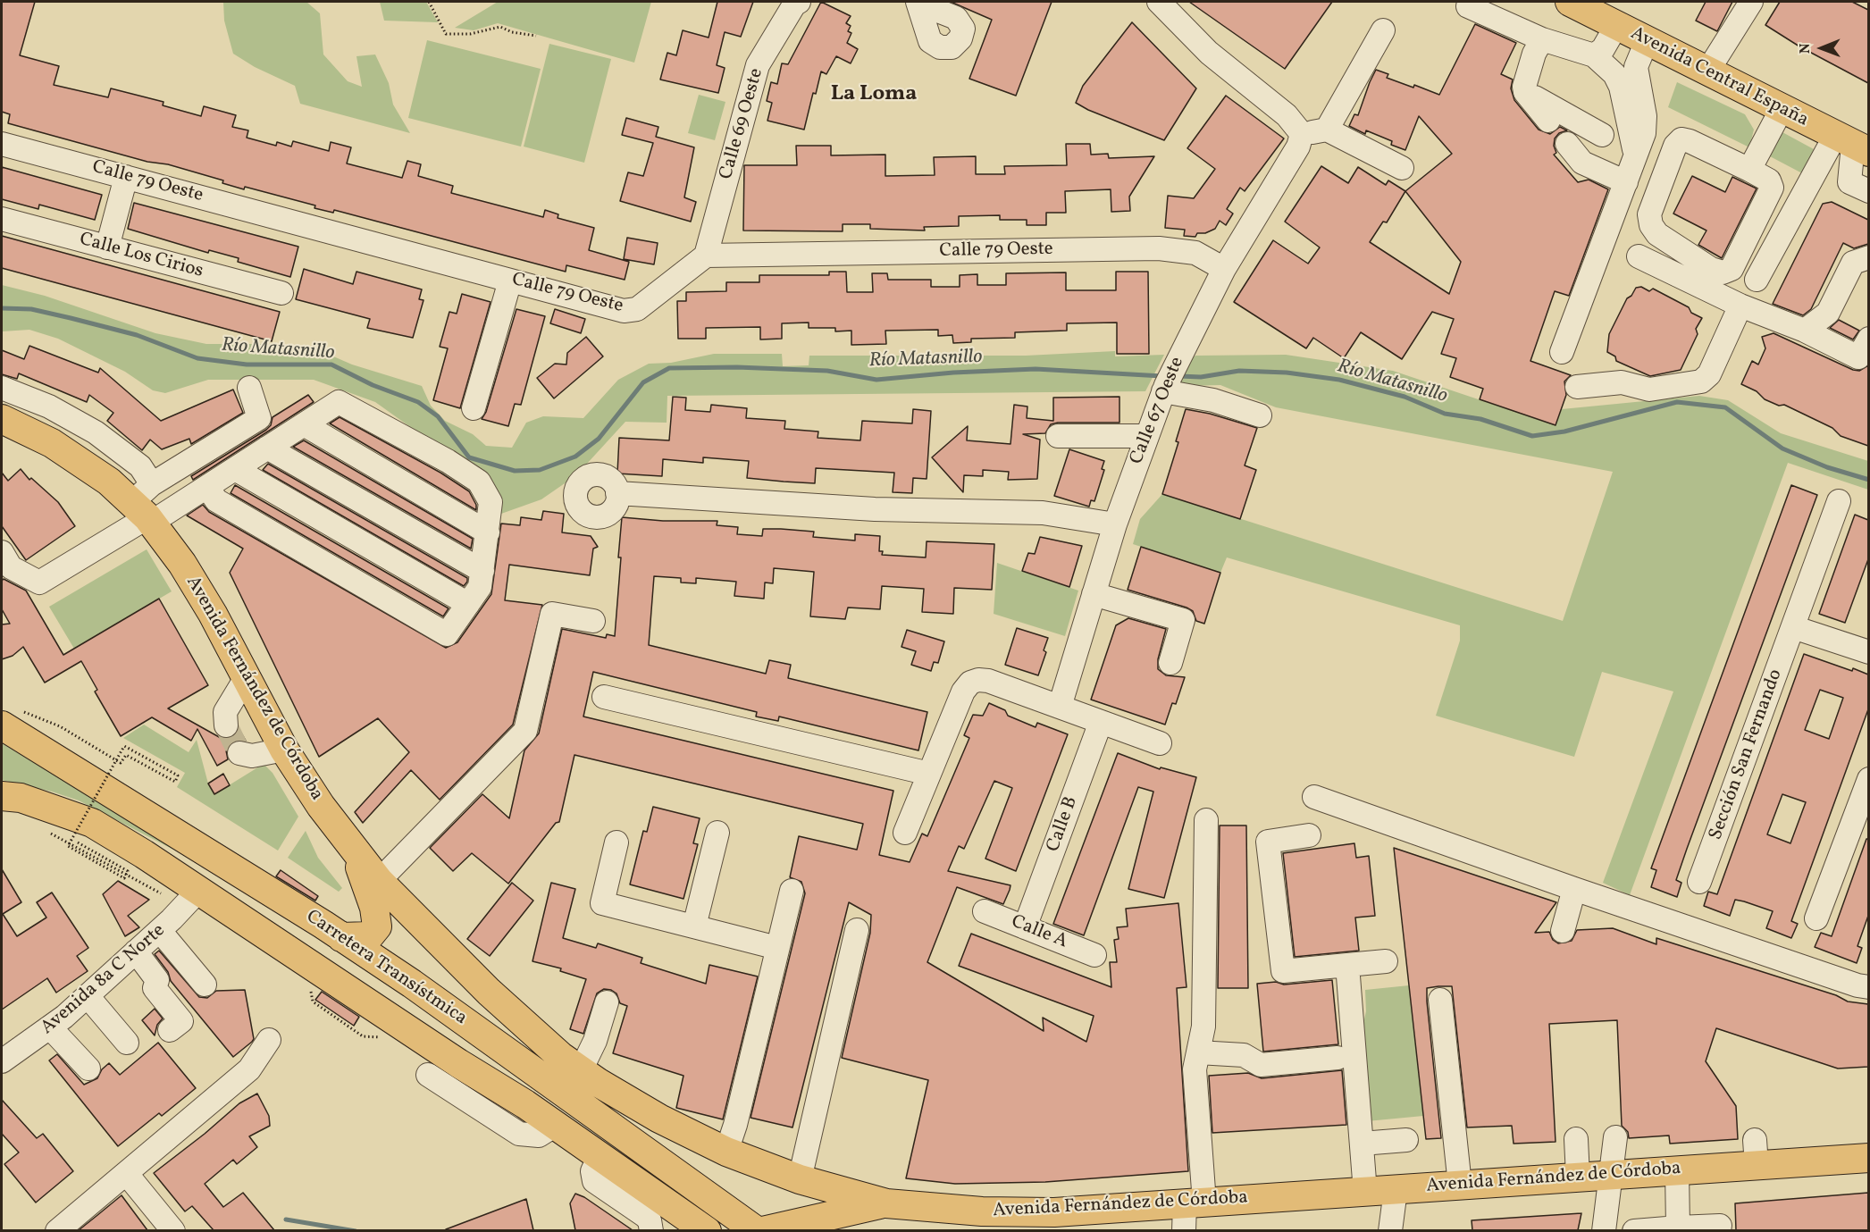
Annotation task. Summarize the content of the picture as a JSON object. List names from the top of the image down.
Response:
{
  "streets": {
    "main road": ["Avenida Central España", "Avenida Fernández de Córdoba", "Carretera Transístmica"],
    "street": [
      "Calle 69 Oeste",
      "Calle 79 Oeste",
      "Calle Los Cirios",
      "Calle 67 Oeste",
      "Sección San Fernando",
      "Calle B",
      "Calle A",
      "Avenida 8a C Norte"
    ]
  },
  "crossings": [
    ["Calle 69 Oeste", "Calle 79 Oeste"],
    ["Calle 79 Oeste", "Calle 67 Oeste"],
    ["Calle B", "Calle A"],
    ["Carretera Transístmica", "Avenida 8a C Norte"]
  ],
  "districts": ["La Loma"],
  "water": ["Río Matasnillo"],
  "north": "left"
}
